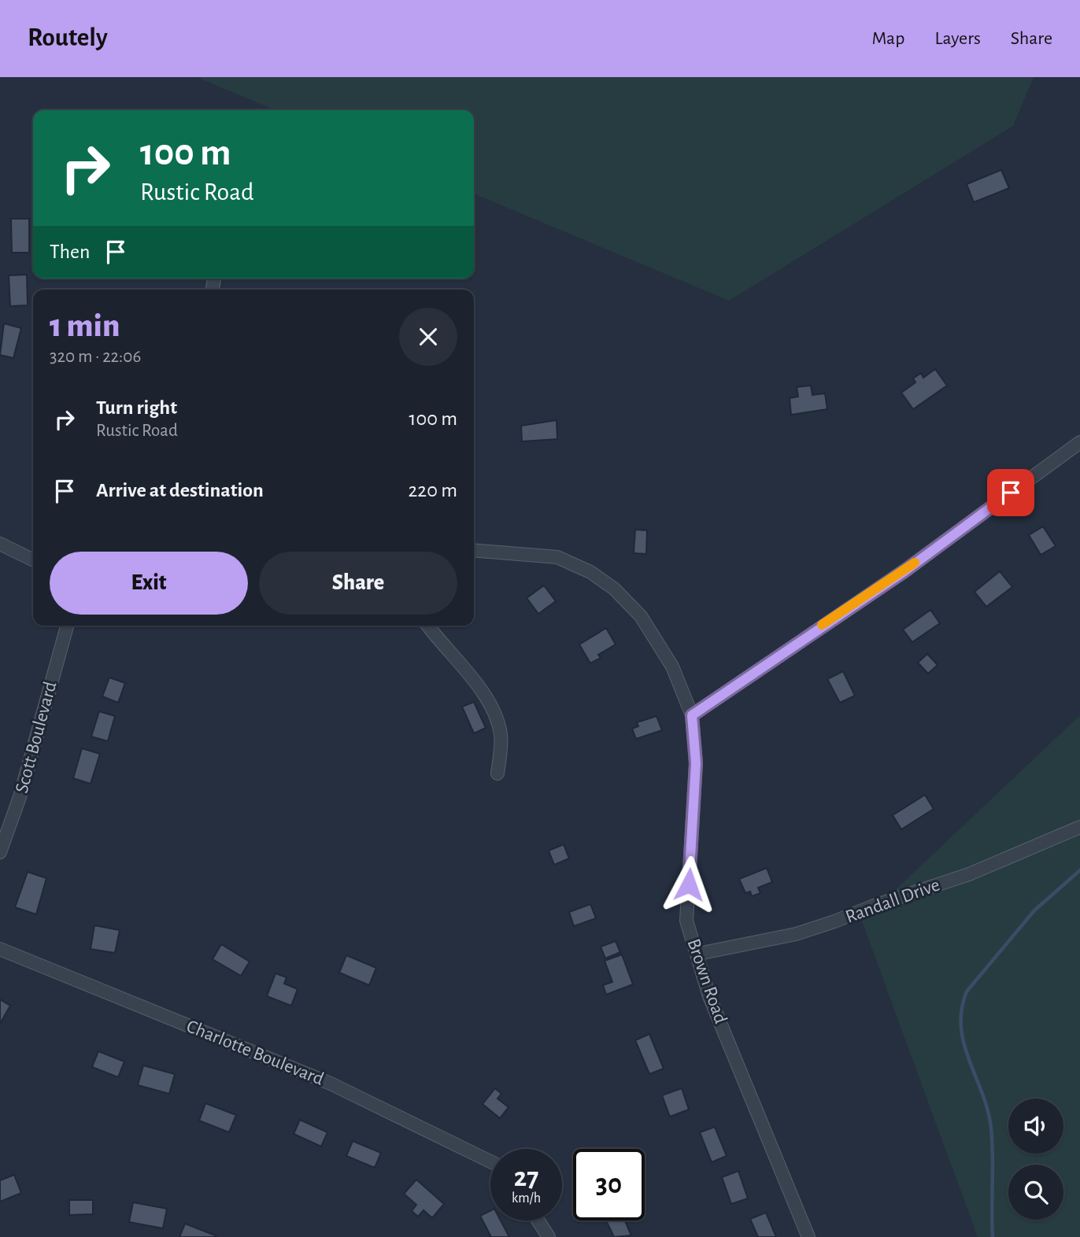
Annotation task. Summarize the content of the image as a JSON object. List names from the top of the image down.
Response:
{
  "streets": {
    "street": [
      "Scott Boulevard",
      "Randall Drive",
      "Brown Road",
      "Charlotte Boulevard"
    ]
  },
  "crossings": [
    ["Randall Drive", "Brown Road"]
  ],
  "page": {
    "header": "Routely",
    "nav": ["Map", "Layers", "Share"],
    "turn": ["100 m", "Rustic Road"],
    "then": "Then",
    "heading": ["1 min", "320 m · 22:06"],
    "list": [
      {
        "name": "Turn right",
        "note": "Rustic Road",
        "value": "100 m"
      },
      {
        "name": "Arrive at destination",
        "value": "220 m"
      }
    ],
    "buttons": ["Exit", "Share"],
    "speed": "27 km/h",
    "limit": "30"
  }
}
